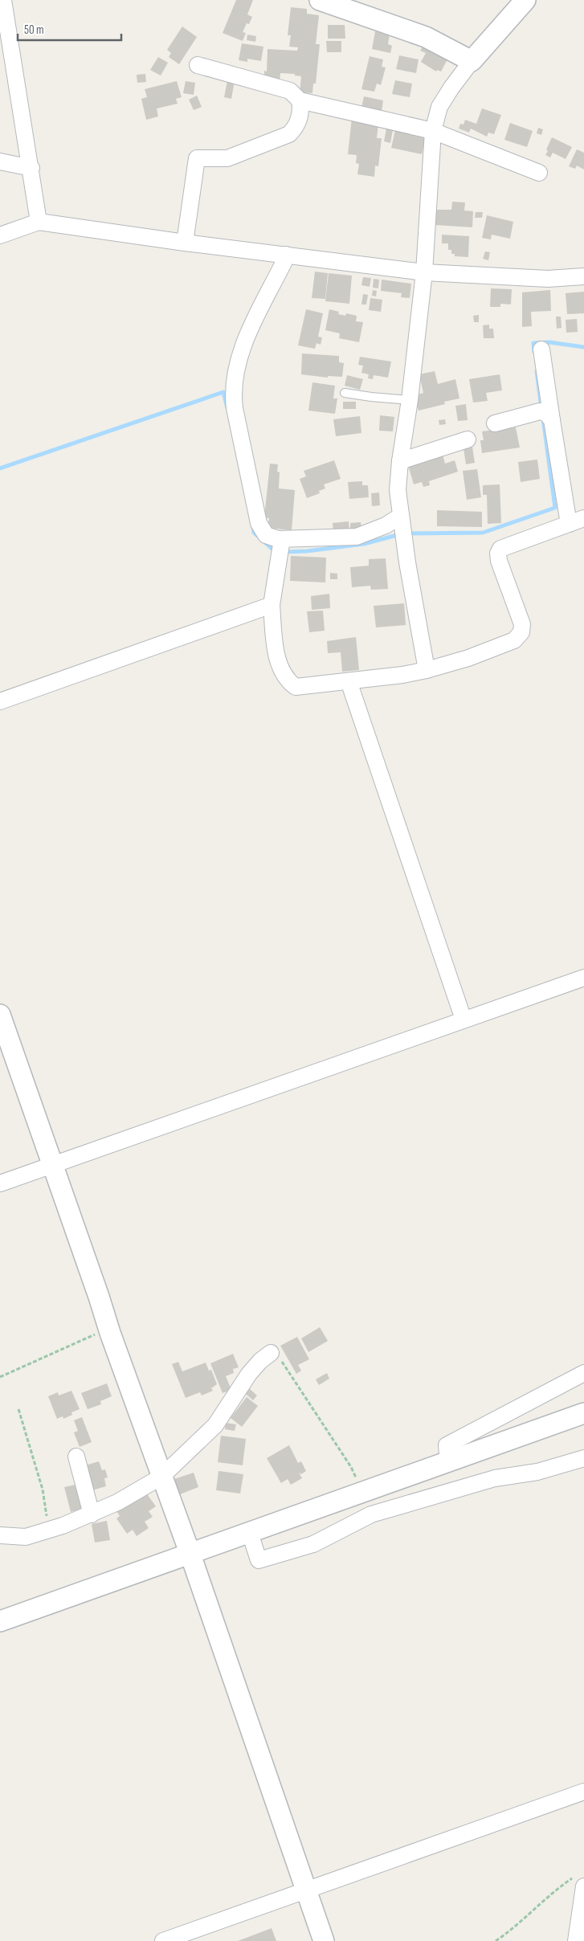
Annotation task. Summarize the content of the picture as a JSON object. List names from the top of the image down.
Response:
{
  "scale_bar": "50 m"
}
